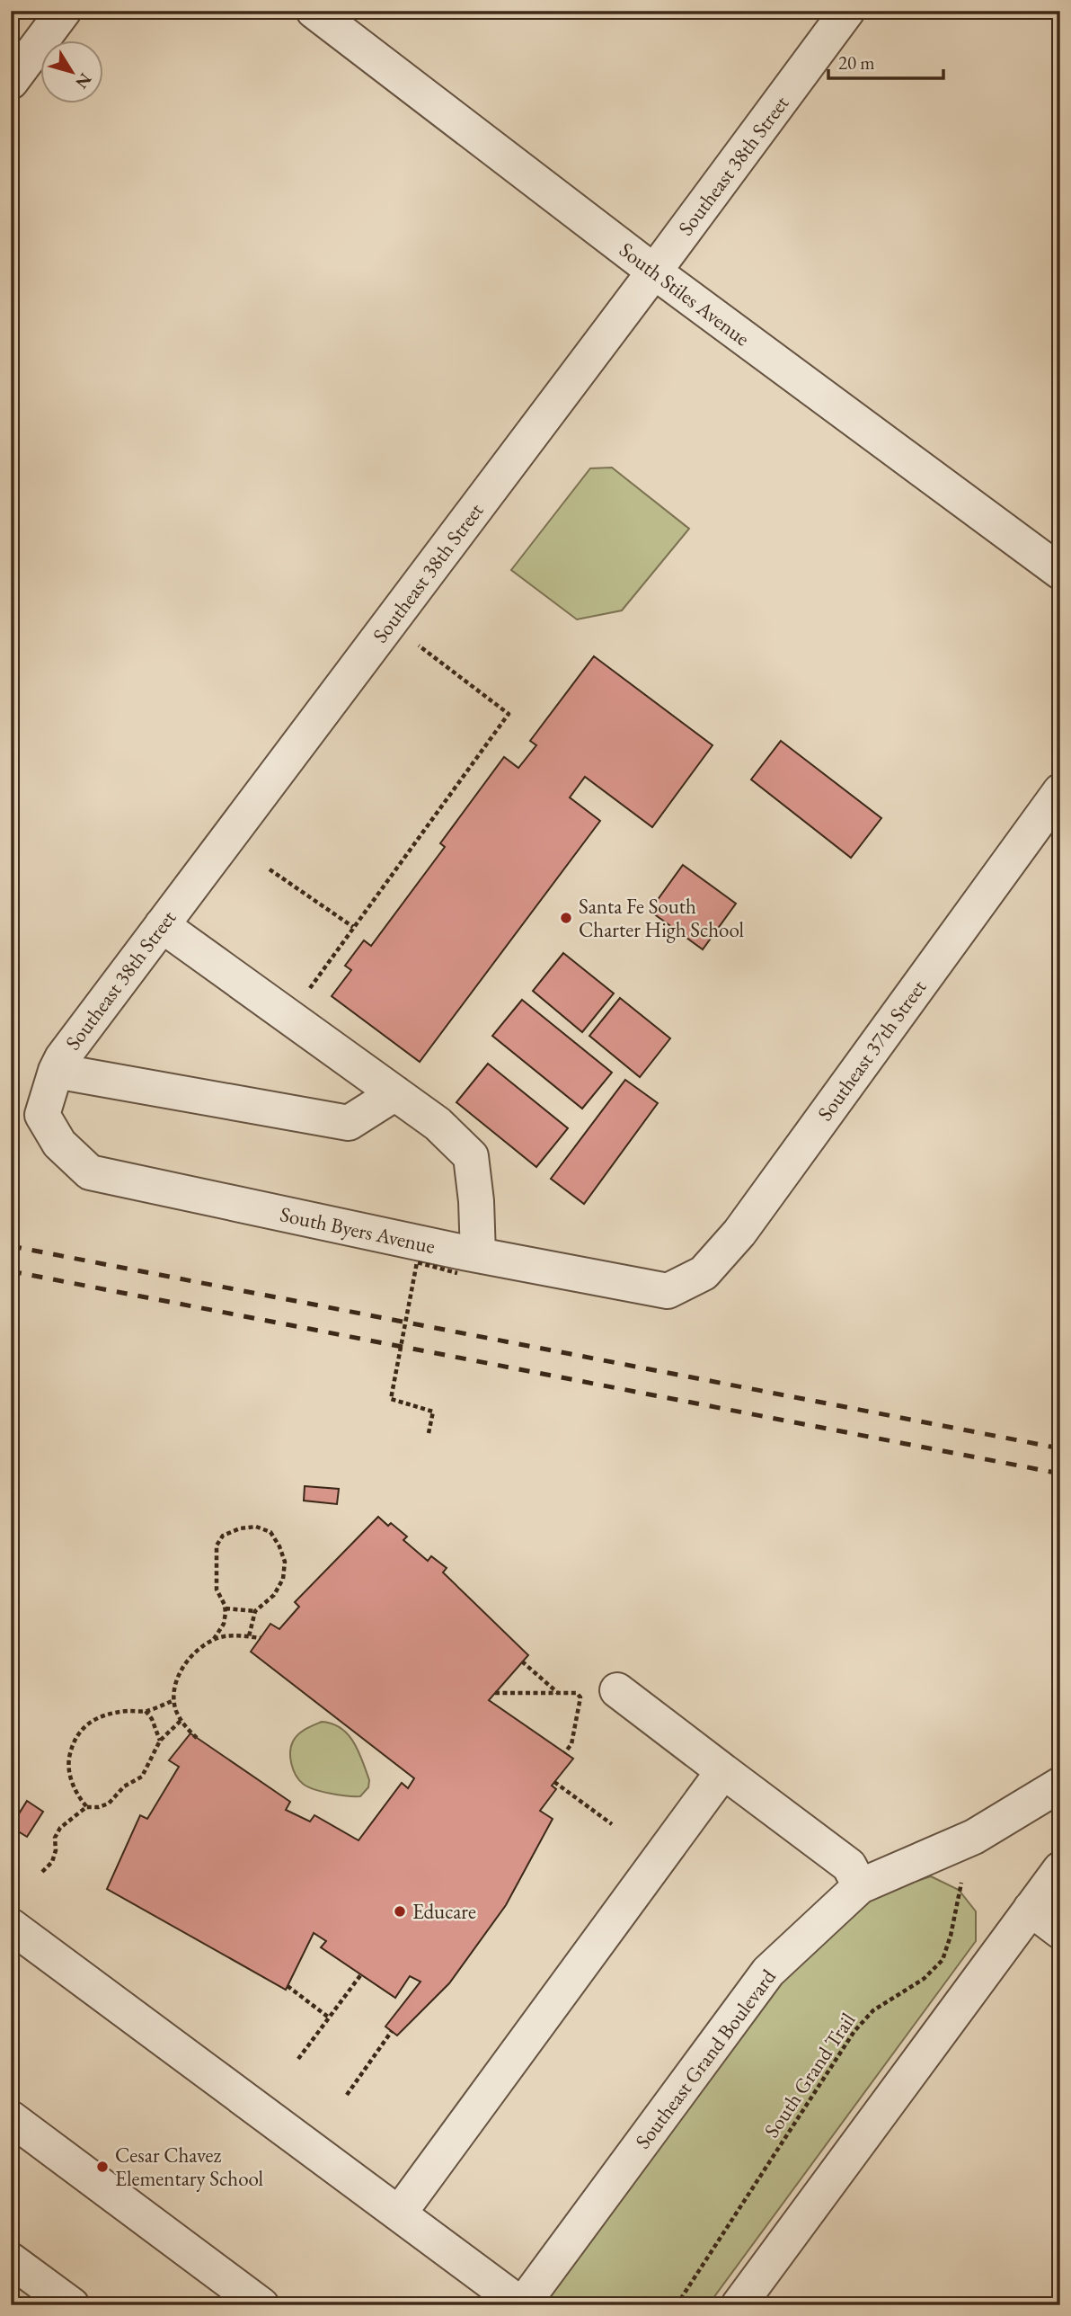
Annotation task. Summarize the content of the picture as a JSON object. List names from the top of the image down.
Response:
{
  "streets": {
    "street": [
      "Southeast 38th Street",
      "South Stiles Avenue",
      "Southeast 37th Street",
      "South Byers Avenue",
      "Southeast Grand Boulevard"
    ],
    "path": ["South Grand Trail"]
  },
  "crossings": [
    ["Southeast 38th Street", "South Stiles Avenue"],
    ["Southeast 38th Street", "South Byers Avenue"],
    ["Southeast 37th Street", "South Byers Avenue"],
    ["Southeast Grand Boulevard", "South Grand Trail"]
  ],
  "places": ["Santa Fe South Charter High School", "Educare", "Cesar Chavez Elementary School"],
  "scale_bar": "20 m",
  "north": "bottom right"
}
